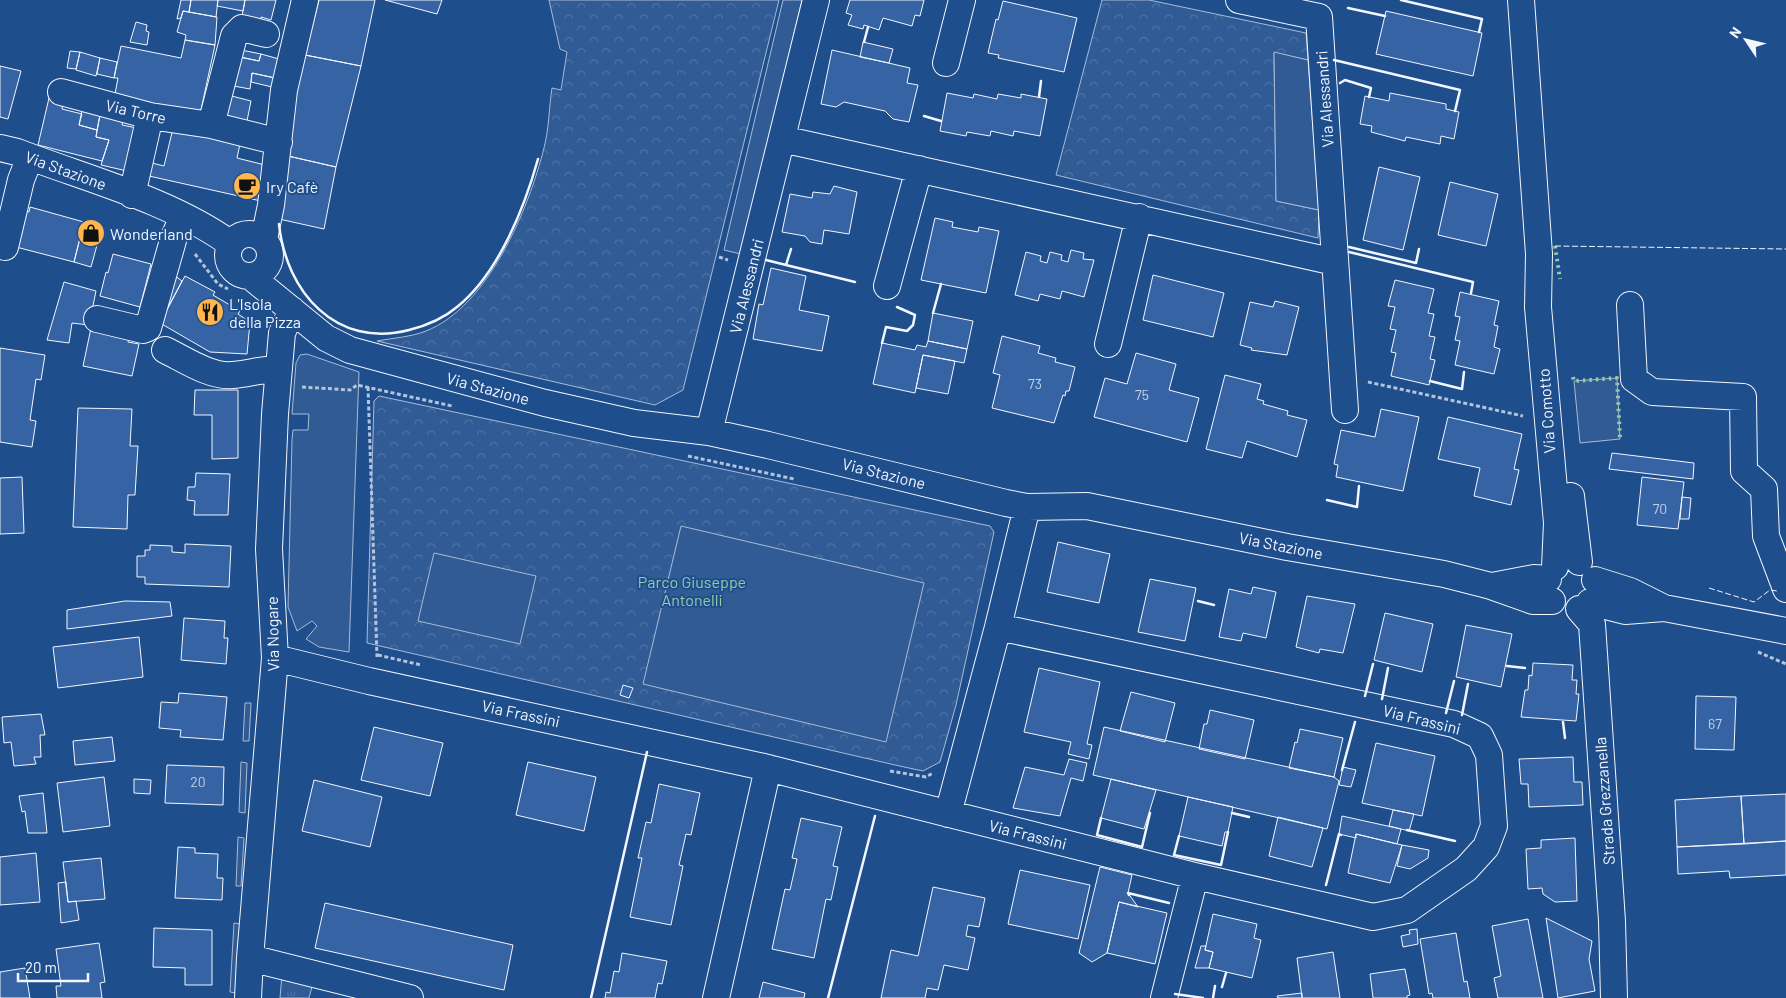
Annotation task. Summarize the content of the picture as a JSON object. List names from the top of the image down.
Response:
{
  "streets": {
    "street": [
      "Via Alessandri",
      "Via Torre",
      "Via Stazione",
      "Via Comotto",
      "Via Nogare",
      "Via Frassini",
      "Strada Grezzanella"
    ]
  },
  "crossings": [
    ["Via Alessandri", "Via Stazione"],
    ["Via Stazione", "Via Comotto"],
    ["Via Stazione", "Via Nogare"],
    ["Via Stazione", "Strada Grezzanella"],
    ["Via Comotto", "Strada Grezzanella"],
    ["Via Nogare", "Via Frassini"]
  ],
  "parks": ["Parco Giuseppe Antonelli"],
  "places": {
    "cafe": ["Iry Cafè"],
    "shop": ["Wonderland"],
    "restaurant": ["L'Isola della Pizza"]
  },
  "house_numbers": [
    "73",
    "75",
    "70",
    "67",
    "20"
  ],
  "scale_bar": "20 m",
  "north": "top left"
}
